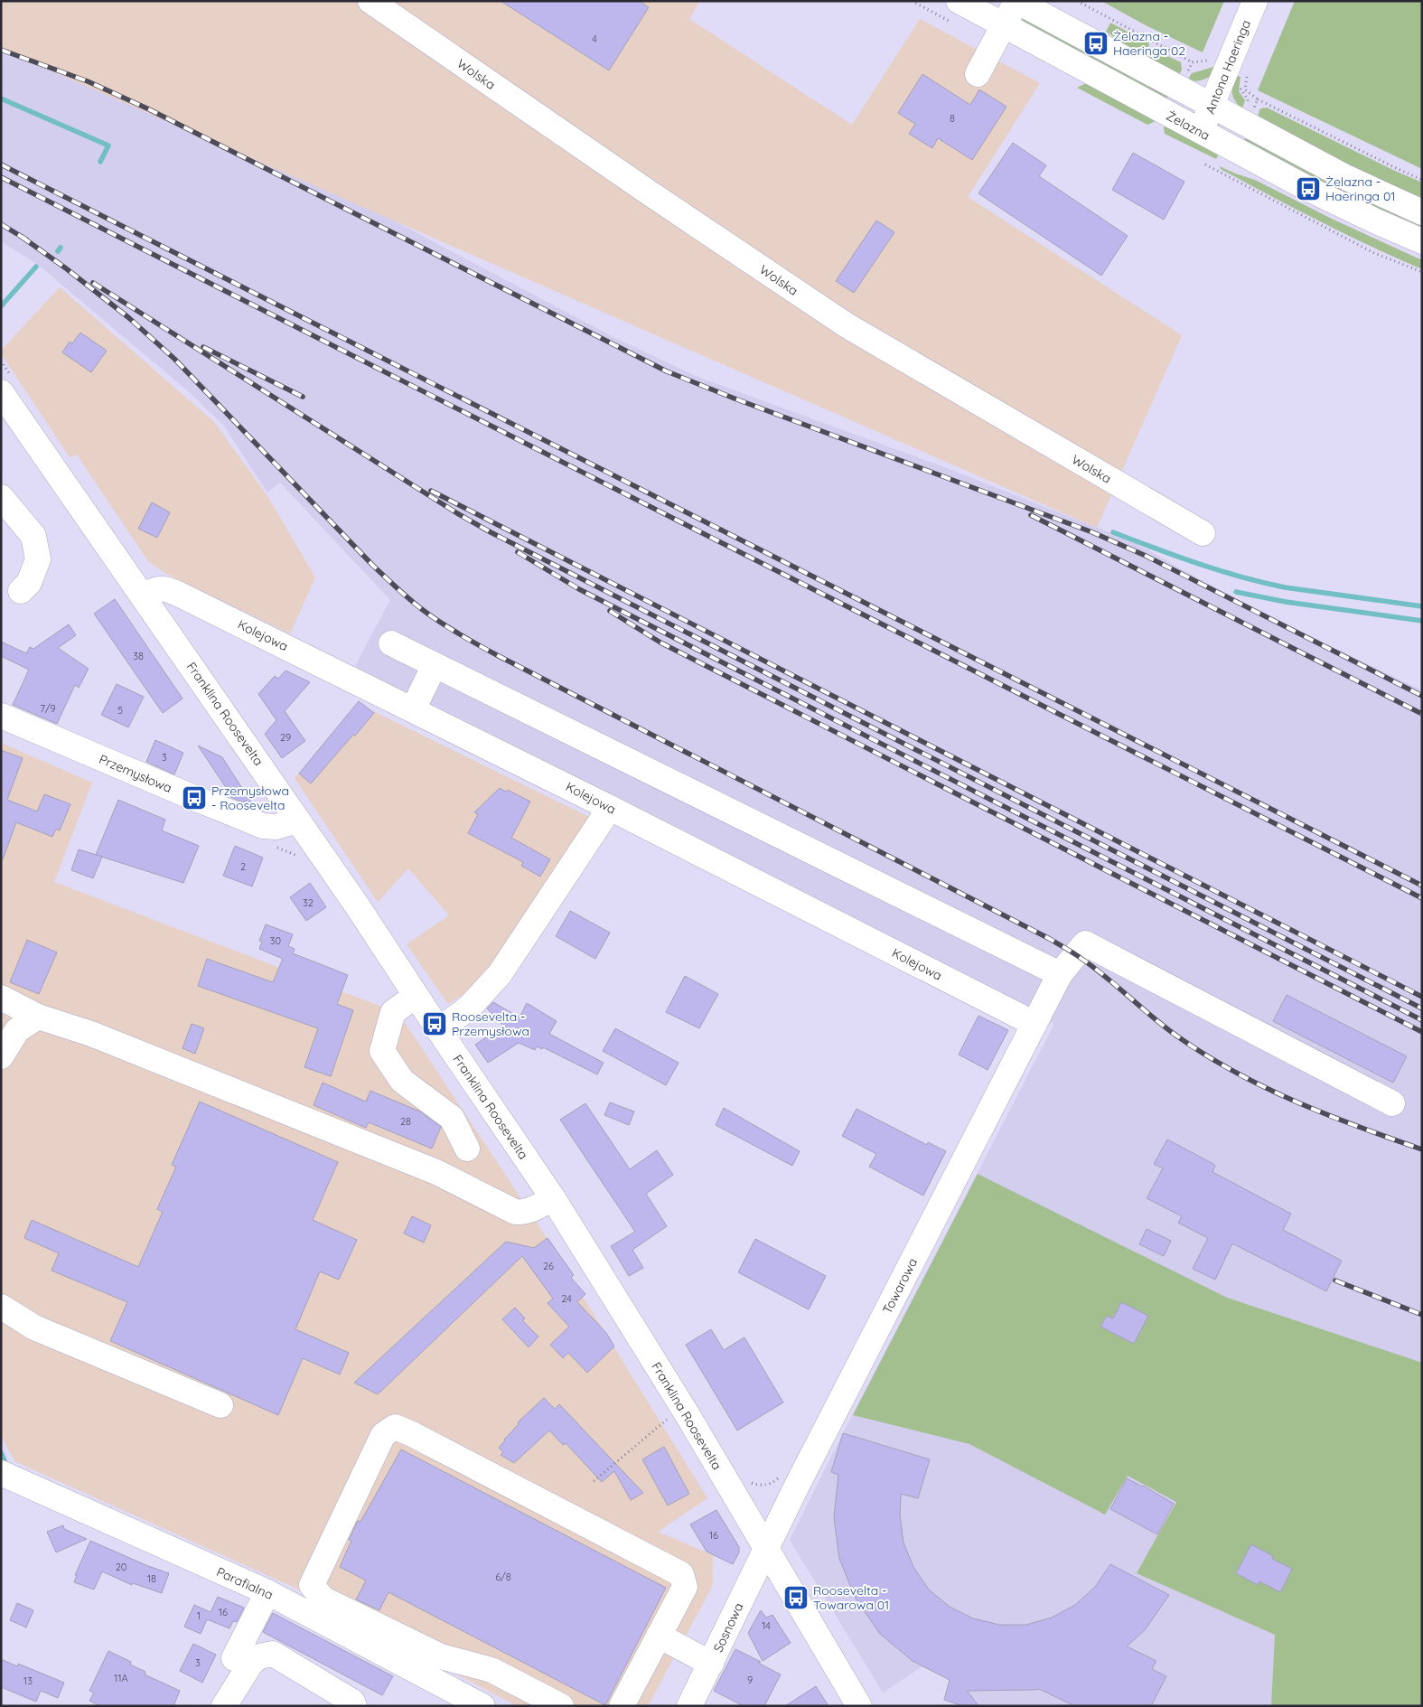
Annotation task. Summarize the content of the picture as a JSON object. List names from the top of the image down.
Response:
{
  "streets": {
    "street": [
      "Antona Haeringa",
      "Wolska",
      "Żelazna",
      "Kolejowa",
      "Franklina Roosevelta",
      "Przemysłowa",
      "Towarowa",
      "Parafialna",
      "Sosnowa"
    ]
  },
  "crossings": [
    ["Antona Haeringa", "Żelazna"],
    ["Kolejowa", "Franklina Roosevelta"],
    ["Kolejowa", "Towarowa"],
    ["Franklina Roosevelta", "Przemysłowa"],
    ["Franklina Roosevelta", "Towarowa"],
    ["Franklina Roosevelta", "Sosnowa"],
    ["Towarowa", "Sosnowa"]
  ],
  "places": {
    "bus stop": [
      "Żelazna - Haeringa 02",
      "Żelazna - Haeringa 01",
      "Przemysłowa - Roosevelta",
      "Roosevelta - Przemysłowa",
      "Roosevelta - Towarowa 01"
    ]
  },
  "house_numbers": [
    "4",
    "8",
    "38",
    "7/9",
    "5",
    "29",
    "3",
    "2",
    "32",
    "30",
    "28",
    "26",
    "24",
    "16",
    "20",
    "6/8",
    "18",
    "16",
    "1",
    "14",
    "3",
    "11A",
    "9",
    "13"
  ]
}
